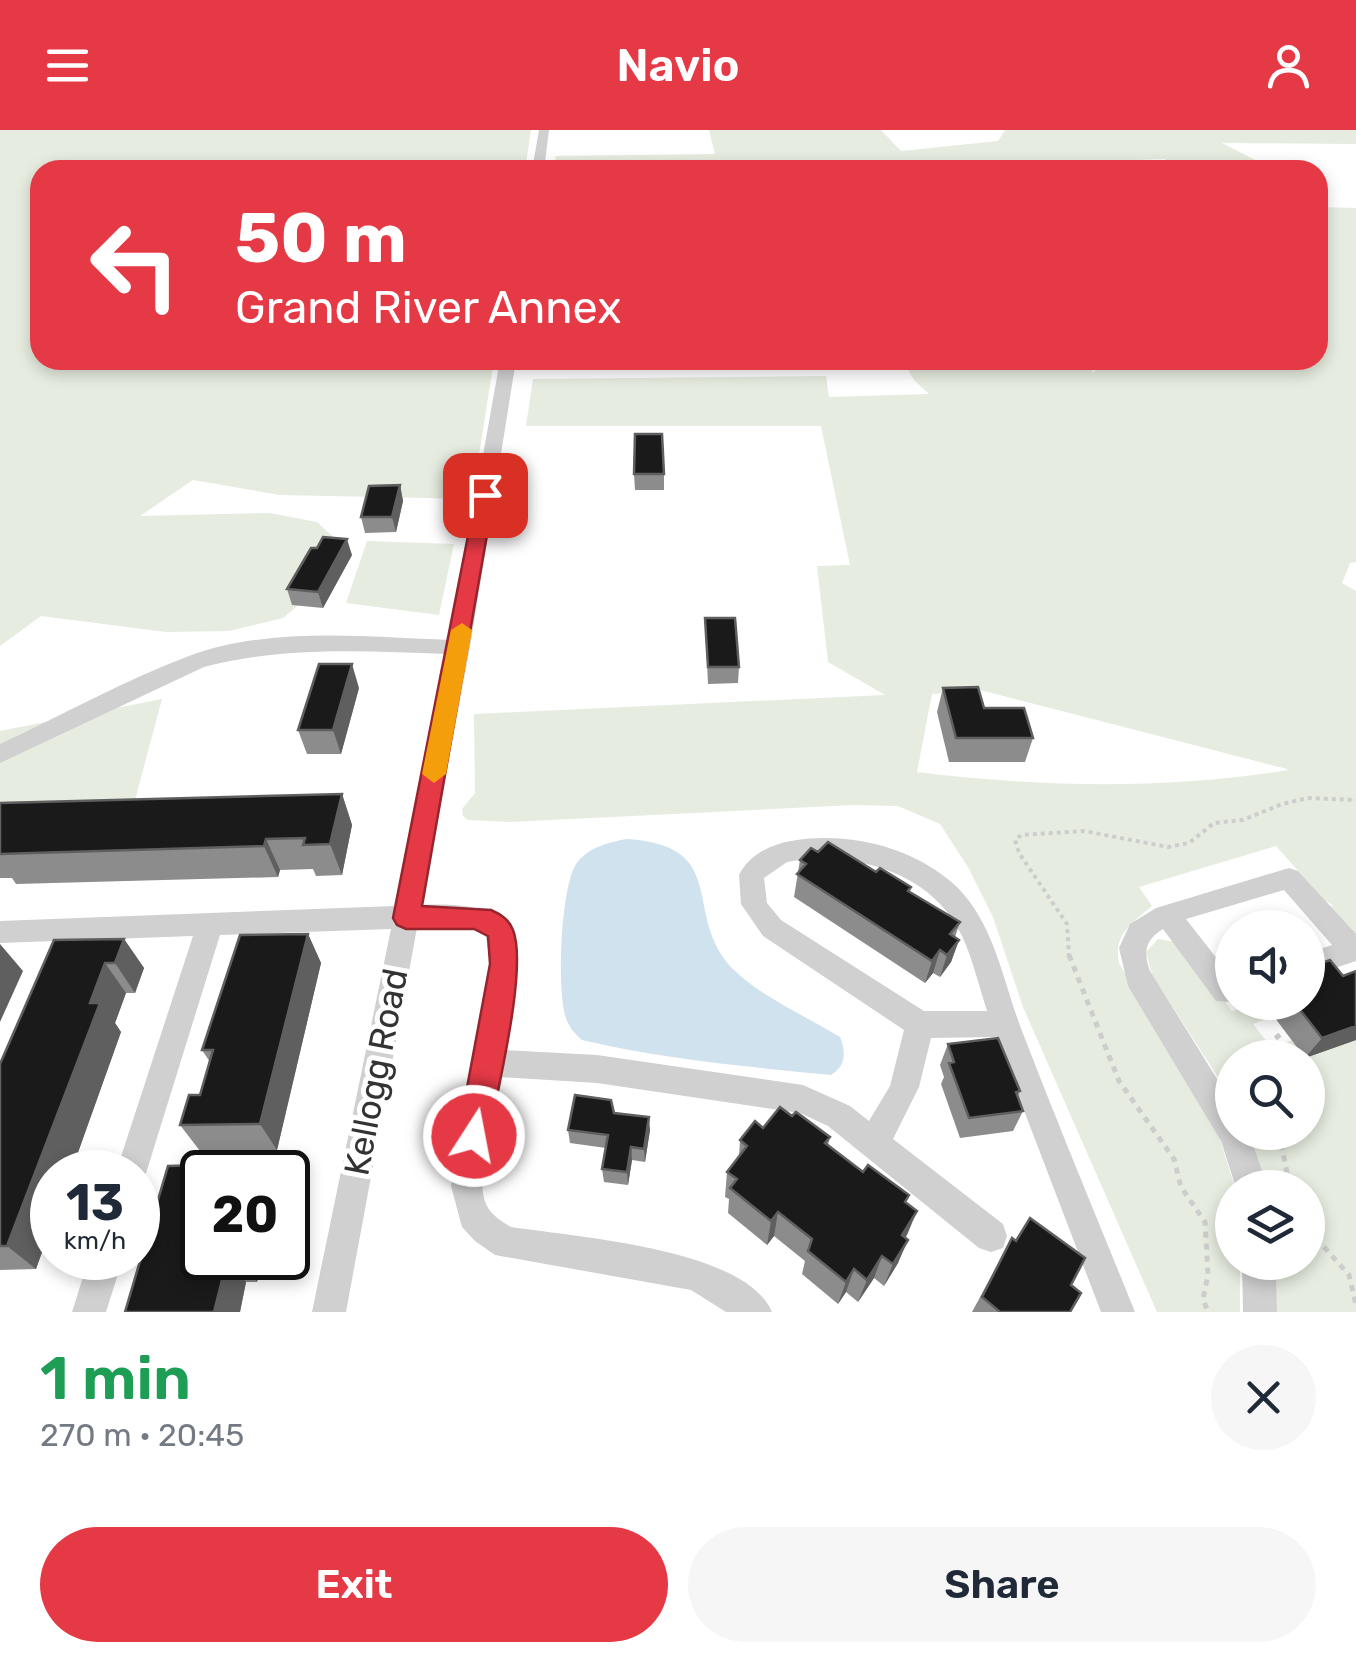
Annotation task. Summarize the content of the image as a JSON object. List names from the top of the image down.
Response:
{
  "streets": {
    "street": ["Kellogg Road"]
  },
  "page": {
    "header": "Navio",
    "turn": ["50 m", "Grand River Annex"],
    "speed": "13 km/h",
    "limit": "20",
    "heading": ["1 min", "270 m · 20:45"],
    "buttons": ["Exit", "Share"]
  }
}
